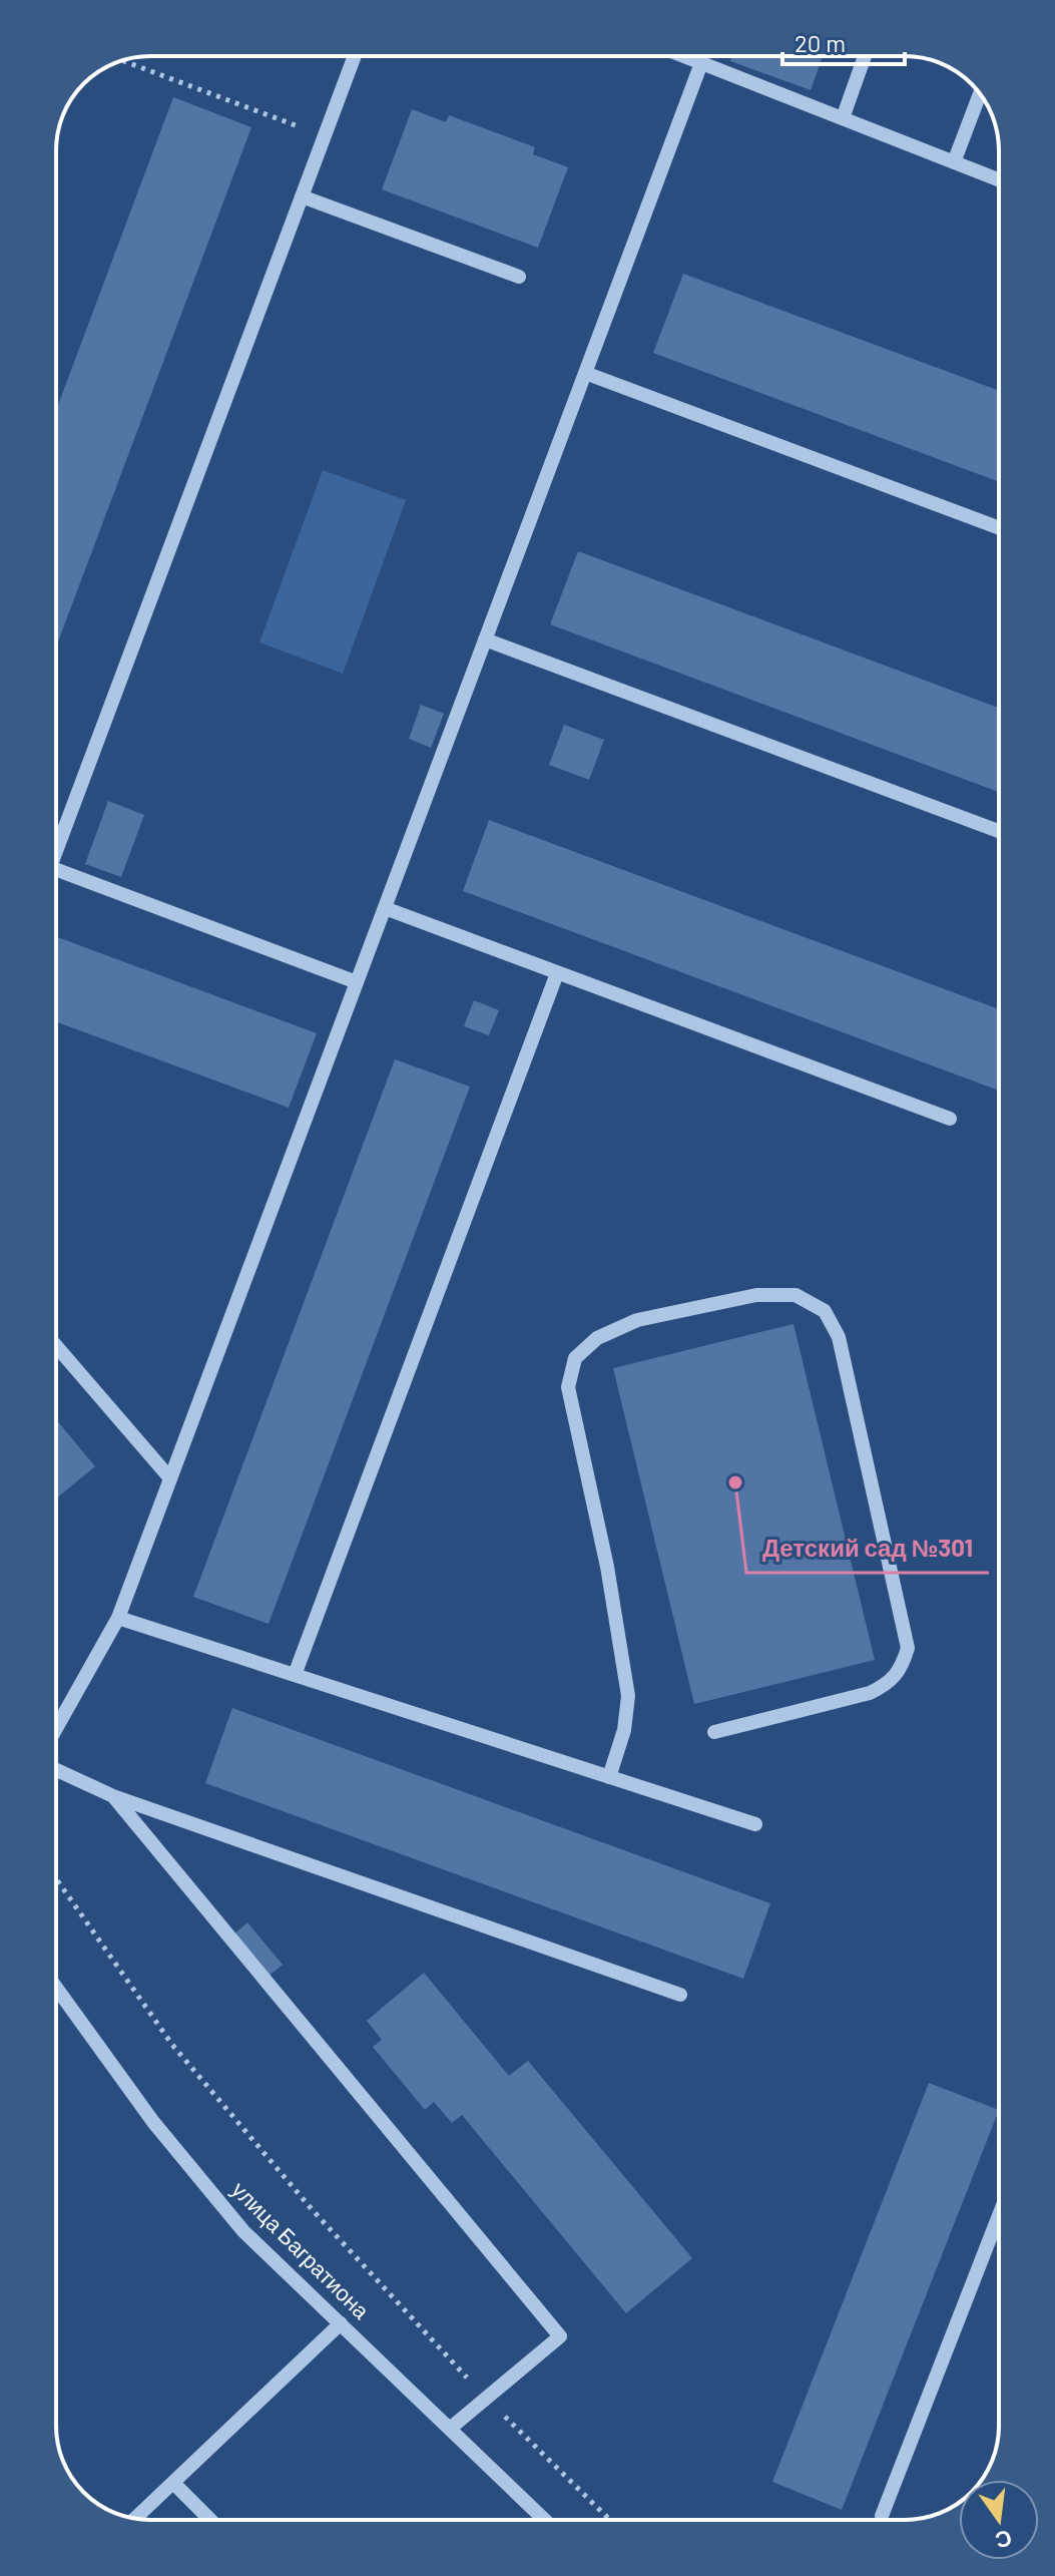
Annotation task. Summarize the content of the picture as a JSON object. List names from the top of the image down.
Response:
{
  "streets": {
    "street": ["улица Багратиона"]
  },
  "places": ["Детский сад №301"],
  "scale_bar": "20 m",
  "north": "bottom"
}
